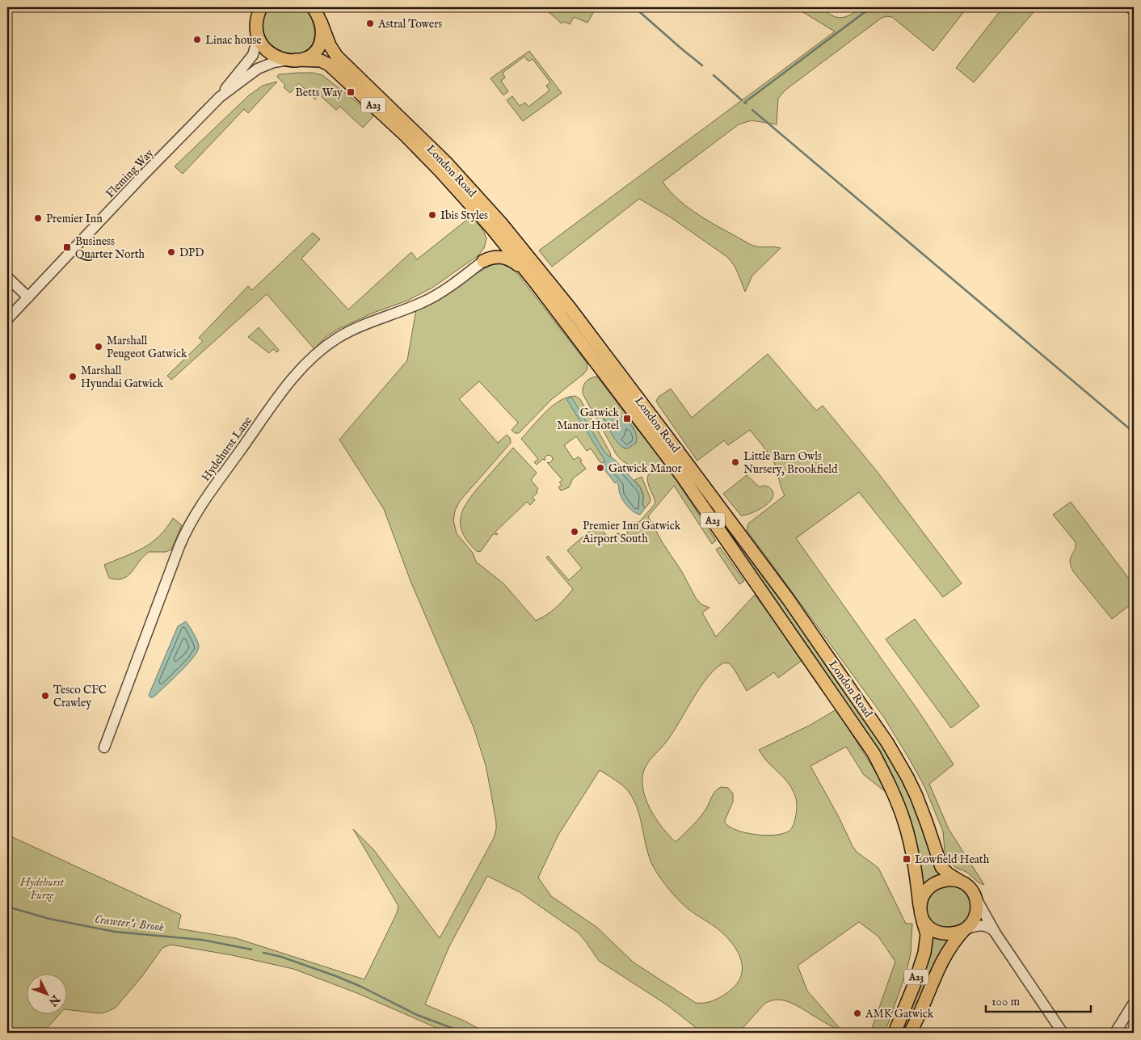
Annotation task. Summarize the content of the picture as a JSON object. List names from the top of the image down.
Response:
{
  "streets": {
    "main road": ["A23", "London Road"],
    "street": ["Fleming Way", "Hydehurst Lane"]
  },
  "crossings": [
    ["A23", "London Road"],
    ["London Road", "Fleming Way"]
  ],
  "water": ["Crawter's Brook"],
  "parks": ["Hydehurst Furze"],
  "places": {
    "other": [
      "Astral Towers",
      "Linac house",
      "Ibis Styles",
      "Premier Inn",
      "DPD",
      "Marshall Peugeot Gatwick",
      "Marshall Hyundai Gatwick",
      "Little Barn Owls Nursery, Brookfield",
      "Gatwick Manor",
      "Premier Inn Gatwick Airport South",
      "Tesco CFC Crawley",
      "AMK Gatwick"
    ],
    "transit": [
      "Betts Way",
      "Business Quarter North",
      "Gatwick Manor Hotel",
      "Lowfield Heath"
    ]
  },
  "scale_bar": "100 m",
  "north": "bottom right"
}
